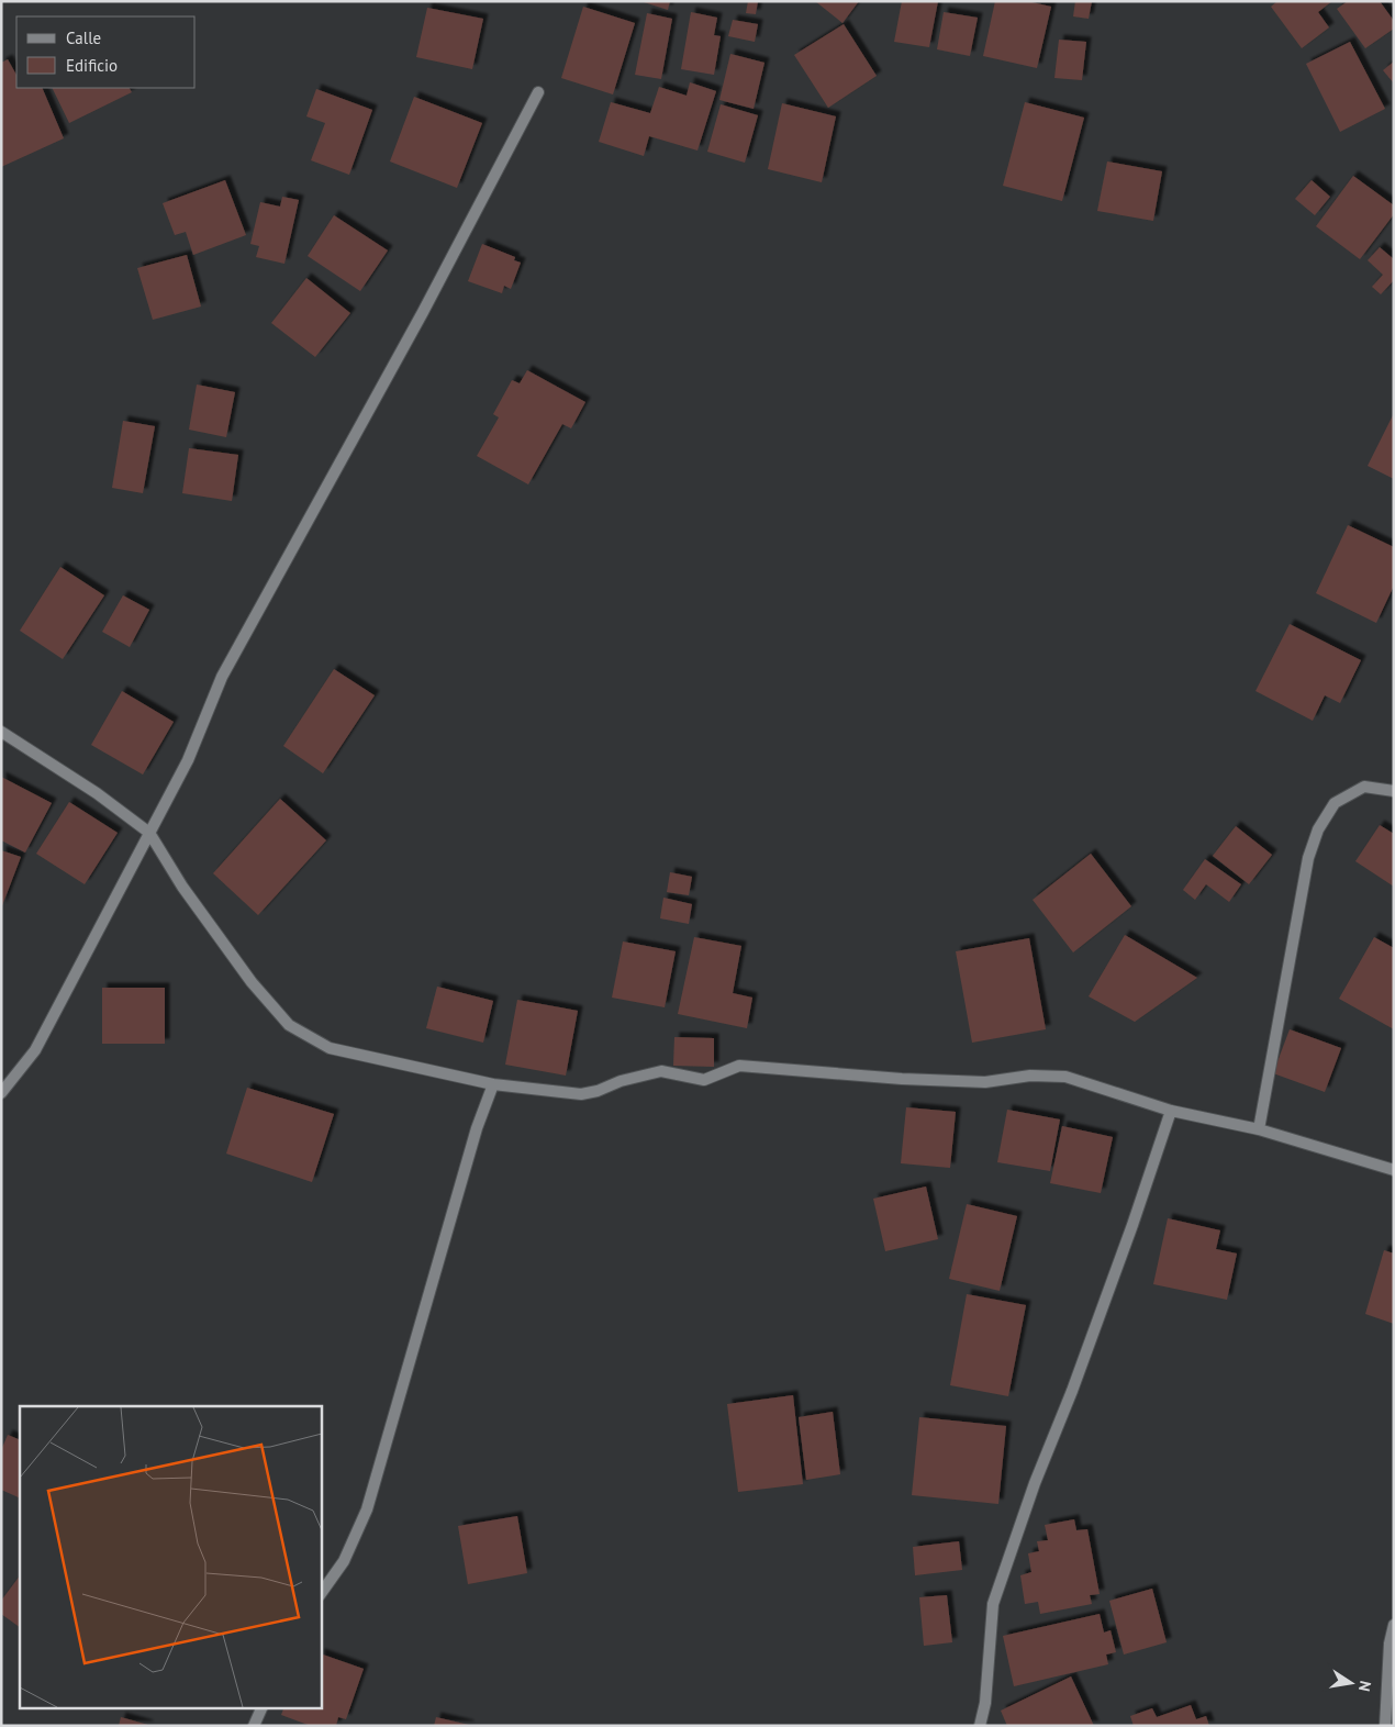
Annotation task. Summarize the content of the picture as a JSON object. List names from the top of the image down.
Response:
{
  "legend": ["Calle", "Edificio"],
  "north": "right"
}
